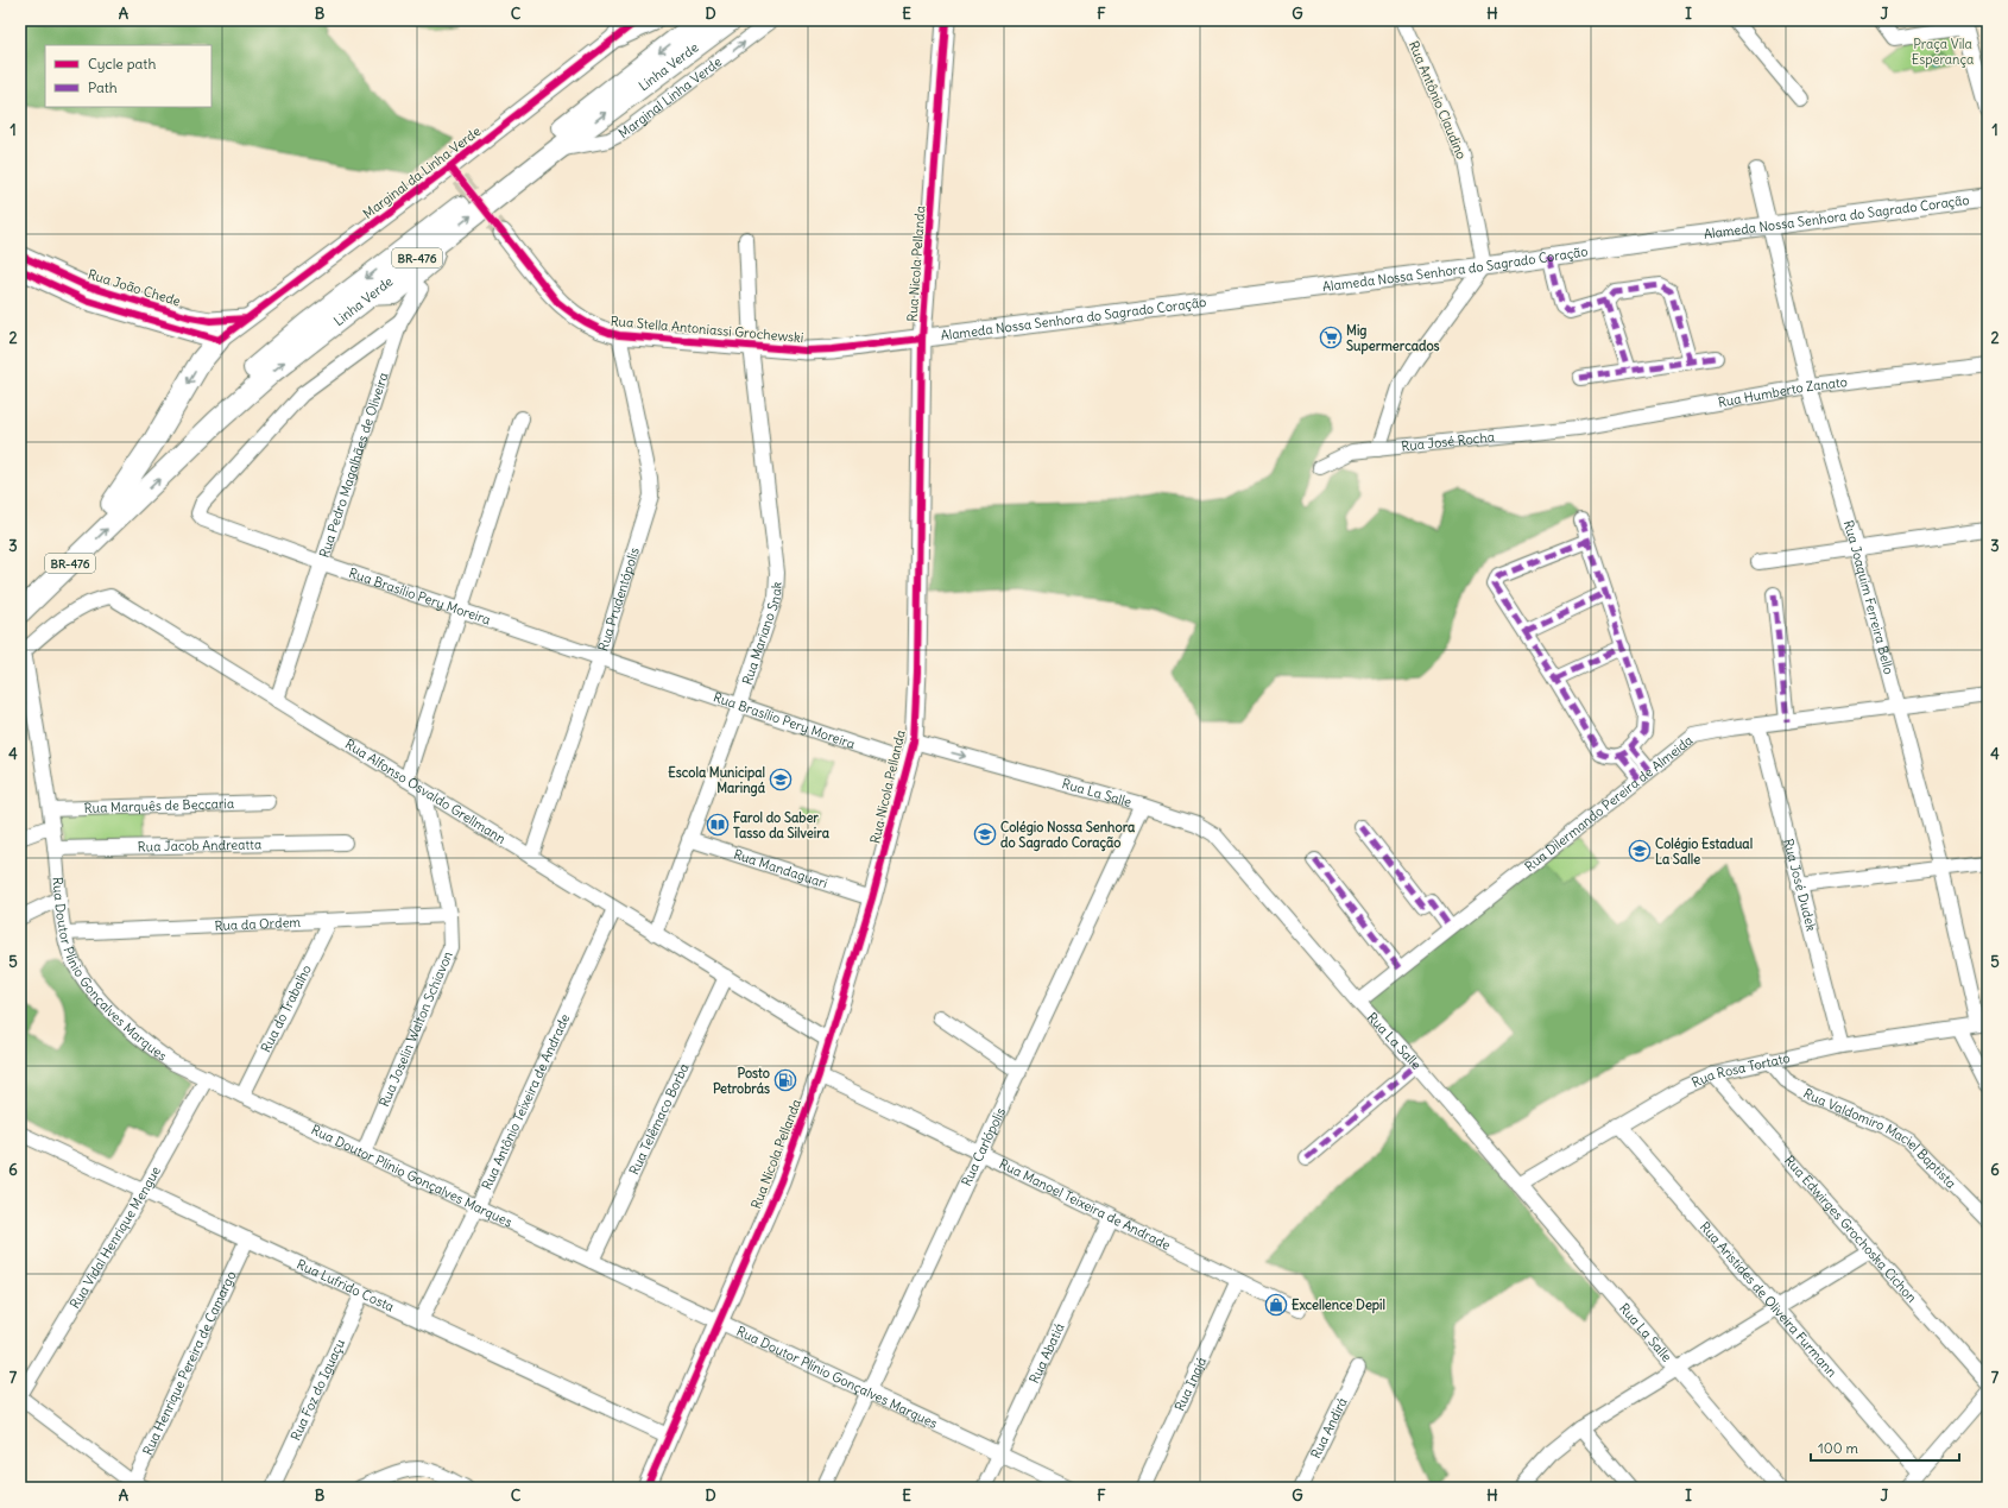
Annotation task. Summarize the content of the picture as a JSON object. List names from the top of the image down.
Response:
{
  "streets": {
    "highway": ["Linha Verde", "BR-476"],
    "main road": [
      "Marginal da Linha Verde",
      "Alameda Nossa Senhora do Sagrado Coração",
      "Rua Nicola Pellanda",
      "Rua João Chede",
      "Rua Stella Antoniassi Grochewski"
    ],
    "street": [
      "Marginal Linha Verde",
      "Rua Antônio Claudino",
      "Rua Humberto Zanato",
      "Rua José Rocha",
      "Rua Pedro Magalhães de Oliveira",
      "Rua Brasílio Pery Moreira",
      "Rua Joaquim Ferreira Bello",
      "Rua Prudentópolis",
      "Rua Mariano Snak",
      "Rua Alfonso Osvaldo Grellmann",
      "Rua La Salle",
      "Rua Dilermando Pereira de Almeida",
      "Rua Marquês de Beccaria",
      "Rua Jacob Andreatta",
      "Rua Mandaguari",
      "Rua José Dudek",
      "Rua da Ordem",
      "Rua Doutor Plínio Gonçalves Marques",
      "Rua do Trabalho",
      "Rua Joselin Walton Schiavon",
      "Rua Rosa Tortato",
      "Rua Antônio Teixeira de Andrade",
      "Rua Telêmaco Borba",
      "Rua Valdomiro Maciel Baptista",
      "Rua Carlópolis",
      "Rua Manoel Teixeira de Andrade",
      "Rua Edwirges Grochoska Cichon",
      "Rua Vidal Henrique Mengue",
      "Rua Lufrido Costa",
      "Rua Aristides de Oliveira Furmann",
      "Rua Abatiá",
      "Rua Henrique Pereira de Camargo",
      "Rua Inajá",
      "Rua Foz do Iguaçu",
      "Rua Andirá"
    ]
  },
  "crossings": [
    ["Linha Verde", "Marginal Linha Verde"],
    ["Rua Antônio Claudino", "Alameda Nossa Senhora do Sagrado Coração"],
    ["Marginal da Linha Verde", "Rua João Chede"],
    ["Alameda Nossa Senhora do Sagrado Coração", "Rua Nicola Pellanda"],
    ["Alameda Nossa Senhora do Sagrado Coração", "Rua Stella Antoniassi Grochewski"],
    ["Alameda Nossa Senhora do Sagrado Coração", "Rua Joaquim Ferreira Bello"],
    ["Rua Nicola Pellanda", "Rua Stella Antoniassi Grochewski"],
    ["Rua Nicola Pellanda", "Rua Brasílio Pery Moreira"],
    ["Rua Nicola Pellanda", "Rua Alfonso Osvaldo Grellmann"],
    ["Rua Nicola Pellanda", "Rua La Salle"],
    ["Rua Nicola Pellanda", "Rua Mandaguari"],
    ["Rua Nicola Pellanda", "Rua Doutor Plínio Gonçalves Marques"],
    ["Rua Nicola Pellanda", "Rua Manoel Teixeira de Andrade"],
    ["Rua Nicola Pellanda", "Rua Lufrido Costa"],
    ["Rua Stella Antoniassi Grochewski", "Rua Prudentópolis"],
    ["Rua Stella Antoniassi Grochewski", "Rua Mariano Snak"],
    ["Rua Humberto Zanato", "Rua José Rocha"],
    ["Rua Humberto Zanato", "Rua Joaquim Ferreira Bello"],
    ["Rua Pedro Magalhães de Oliveira", "Rua Brasílio Pery Moreira"],
    ["Rua Pedro Magalhães de Oliveira", "Rua Alfonso Osvaldo Grellmann"],
    ["Rua Brasílio Pery Moreira", "Rua Prudentópolis"],
    ["Rua Brasílio Pery Moreira", "Rua Mariano Snak"],
    ["Rua Joaquim Ferreira Bello", "Rua Dilermando Pereira de Almeida"],
    ["Rua Joaquim Ferreira Bello", "Rua Rosa Tortato"],
    ["Rua Prudentópolis", "Rua Alfonso Osvaldo Grellmann"],
    ["Rua Mariano Snak", "Rua Alfonso Osvaldo Grellmann"],
    ["Rua Mariano Snak", "Rua Mandaguari"],
    ["Rua Alfonso Osvaldo Grellmann", "Rua Doutor Plínio Gonçalves Marques"],
    ["Rua Alfonso Osvaldo Grellmann", "Rua Joselin Walton Schiavon"],
    ["Rua Alfonso Osvaldo Grellmann", "Rua Antônio Teixeira de Andrade"],
    ["Rua Alfonso Osvaldo Grellmann", "Rua Telêmaco Borba"],
    ["Rua La Salle", "Rua Dilermando Pereira de Almeida"],
    ["Rua La Salle", "Rua Rosa Tortato"],
    ["Rua La Salle", "Rua Carlópolis"],
    ["Rua Dilermando Pereira de Almeida", "Rua José Dudek"],
    ["Rua Marquês de Beccaria", "Rua Doutor Plínio Gonçalves Marques"],
    ["Rua Jacob Andreatta", "Rua Doutor Plínio Gonçalves Marques"],
    ["Rua José Dudek", "Rua Rosa Tortato"],
    ["Rua da Ordem", "Rua Doutor Plínio Gonçalves Marques"],
    ["Rua da Ordem", "Rua do Trabalho"],
    ["Rua da Ordem", "Rua Joselin Walton Schiavon"],
    ["Rua Doutor Plínio Gonçalves Marques", "Rua do Trabalho"],
    ["Rua Doutor Plínio Gonçalves Marques", "Rua Joselin Walton Schiavon"],
    ["Rua Doutor Plínio Gonçalves Marques", "Rua Antônio Teixeira de Andrade"],
    ["Rua Doutor Plínio Gonçalves Marques", "Rua Telêmaco Borba"],
    ["Rua Doutor Plínio Gonçalves Marques", "Rua Carlópolis"],
    ["Rua Doutor Plínio Gonçalves Marques", "Rua Vidal Henrique Mengue"],
    ["Rua Doutor Plínio Gonçalves Marques", "Rua Abatiá"],
    ["Rua Rosa Tortato", "Rua Valdomiro Maciel Baptista"],
    ["Rua Rosa Tortato", "Rua Edwirges Grochoska Cichon"],
    ["Rua Rosa Tortato", "Rua Aristides de Oliveira Furmann"],
    ["Rua Antônio Teixeira de Andrade", "Rua Lufrido Costa"],
    ["Rua Carlópolis", "Rua Manoel Teixeira de Andrade"],
    ["Rua Manoel Teixeira de Andrade", "Rua Abatiá"],
    ["Rua Manoel Teixeira de Andrade", "Rua Inajá"],
    ["Rua Vidal Henrique Mengue", "Rua Lufrido Costa"],
    ["Rua Lufrido Costa", "Rua Henrique Pereira de Camargo"],
    ["Rua Lufrido Costa", "Rua Foz do Iguaçu"]
  ],
  "one_way": ["Marginal Linha Verde"],
  "parks": ["Praça Vila Esperança"],
  "places": {
    "supermarket": ["Mig Supermercados"],
    "school or university": ["Escola Municipal Maringá", "Colégio Nossa Senhora do Sagrado Coração", "Colégio Estadual La Salle"],
    "library": ["Farol do Saber Tasso da Silveira"],
    "fuel station": ["Posto Petrobrás"],
    "shop": ["Excellence Depil"]
  },
  "legend": ["Cycle path", "Path"],
  "scale_bar": "100 m",
  "grid": {
    "columns": [
      "A",
      "B",
      "C",
      "D",
      "E",
      "F",
      "G",
      "H",
      "I",
      "J"
    ],
    "rows": [
      "1",
      "2",
      "3",
      "4",
      "5",
      "6",
      "7"
    ]
  }
}
